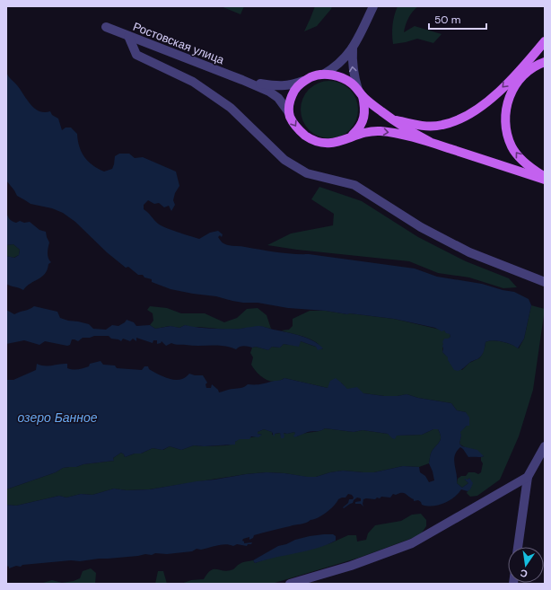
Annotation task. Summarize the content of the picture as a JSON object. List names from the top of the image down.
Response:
{
  "streets": {
    "street": ["Ростовская улица"]
  },
  "water": ["озеро Банное"],
  "scale_bar": "50 m",
  "north": "bottom"
}
